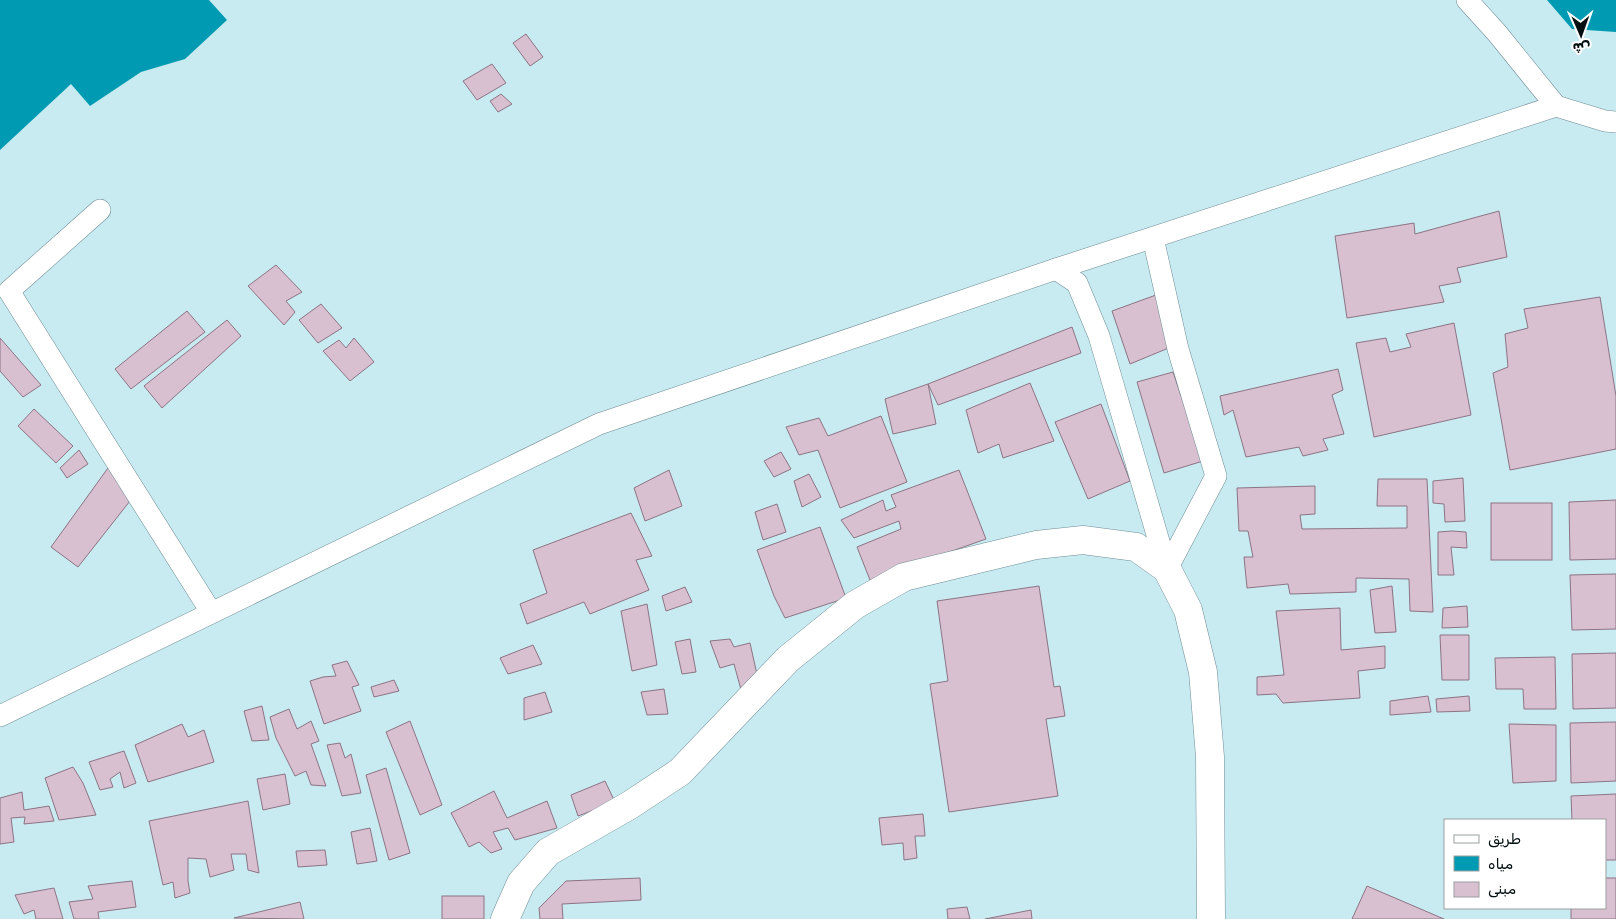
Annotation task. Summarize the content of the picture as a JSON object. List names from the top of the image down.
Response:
{
  "legend": ["طريق", "مياه", "مبنى"],
  "north": "bottom"
}
